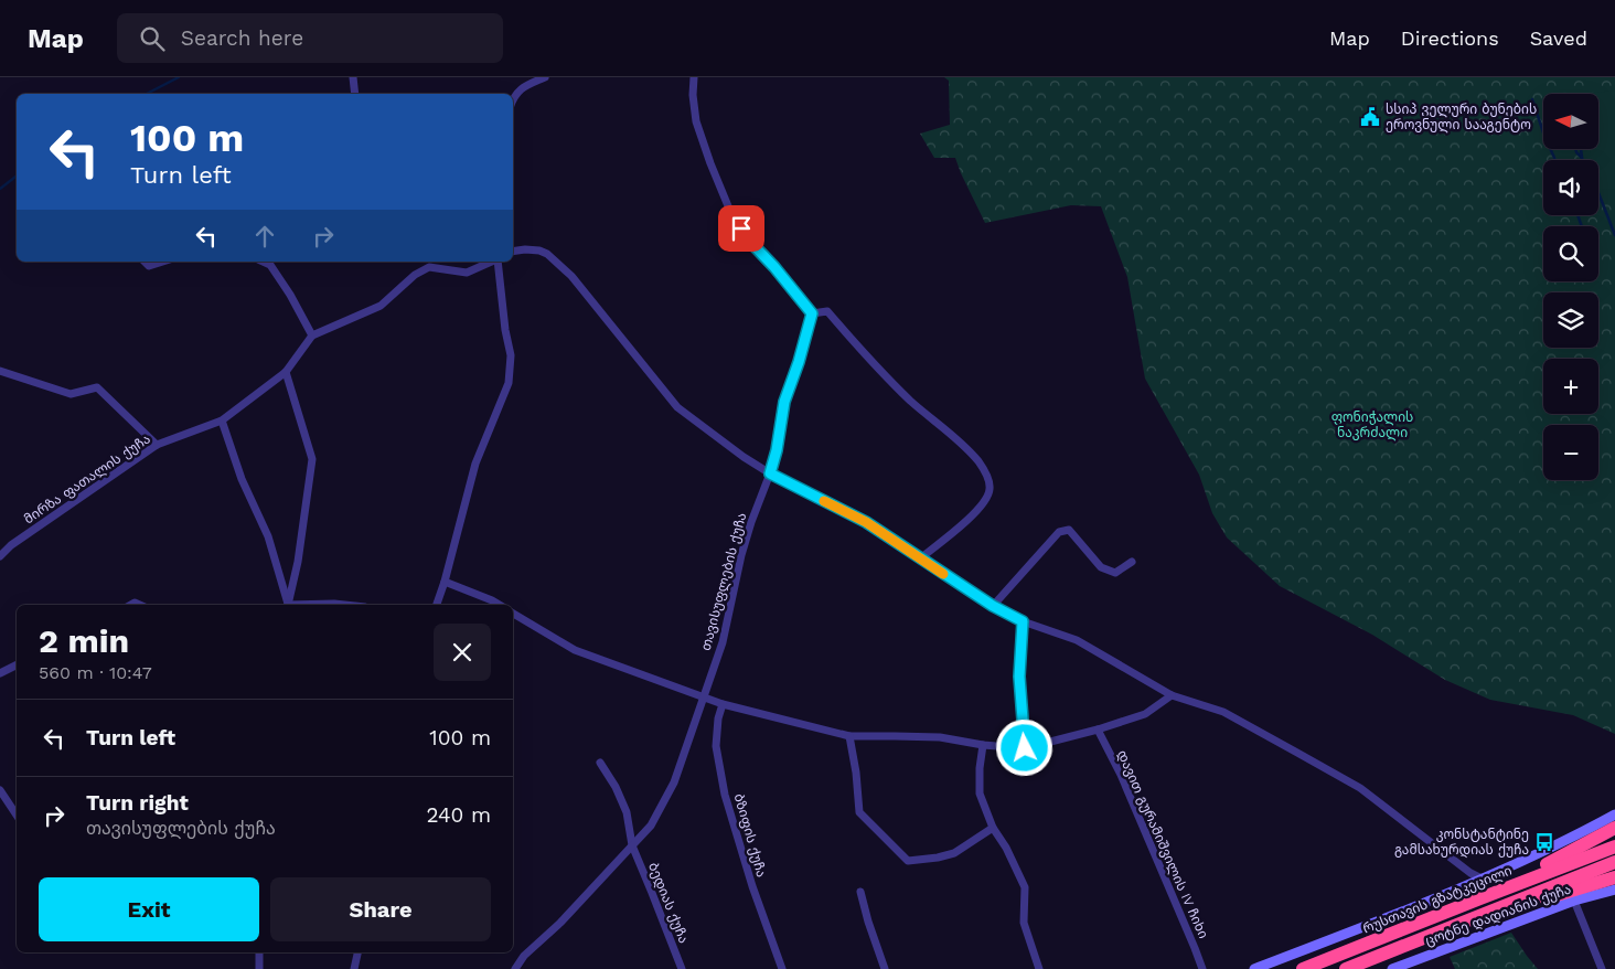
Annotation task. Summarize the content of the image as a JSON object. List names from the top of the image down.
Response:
{
  "streets": {
    "highway": ["რუსთავის გზატკეცილი"],
    "street": [
      "მირზა ფათალის ქუჩა",
      "თავისუფლების ქუჩა",
      "ბზიფის ქუჩა",
      "დავით გურამიშვილის IV ჩიხი",
      "ბედიას ქუჩა",
      "ცოტნე დადიანის ქუჩა"
    ]
  },
  "crossings": [
    ["თავისუფლების ქუჩა", "ბედიას ქუჩა"]
  ],
  "parks": ["ფონიჭალის ნაკრძალი"],
  "places": {
    "public building": ["სსიპ ველური ბუნების ეროვნული სააგენტო"],
    "bus stop": ["კონსტანტინე გამსახურდიას ქუჩა"]
  },
  "north": "left",
  "page": {
    "header": "Map",
    "search": "Search here",
    "nav": ["Map", "Directions", "Saved"],
    "map_buttons": ["+", "−"],
    "turn": ["100 m", "Turn left"],
    "heading": ["2 min", "560 m · 10:47"],
    "list": [
      {
        "name": "Turn left",
        "value": "100 m"
      },
      {
        "name": "Turn right",
        "note": "თავისუფლების ქუჩა",
        "value": "240 m"
      }
    ],
    "buttons": ["Exit", "Share"]
  }
}
